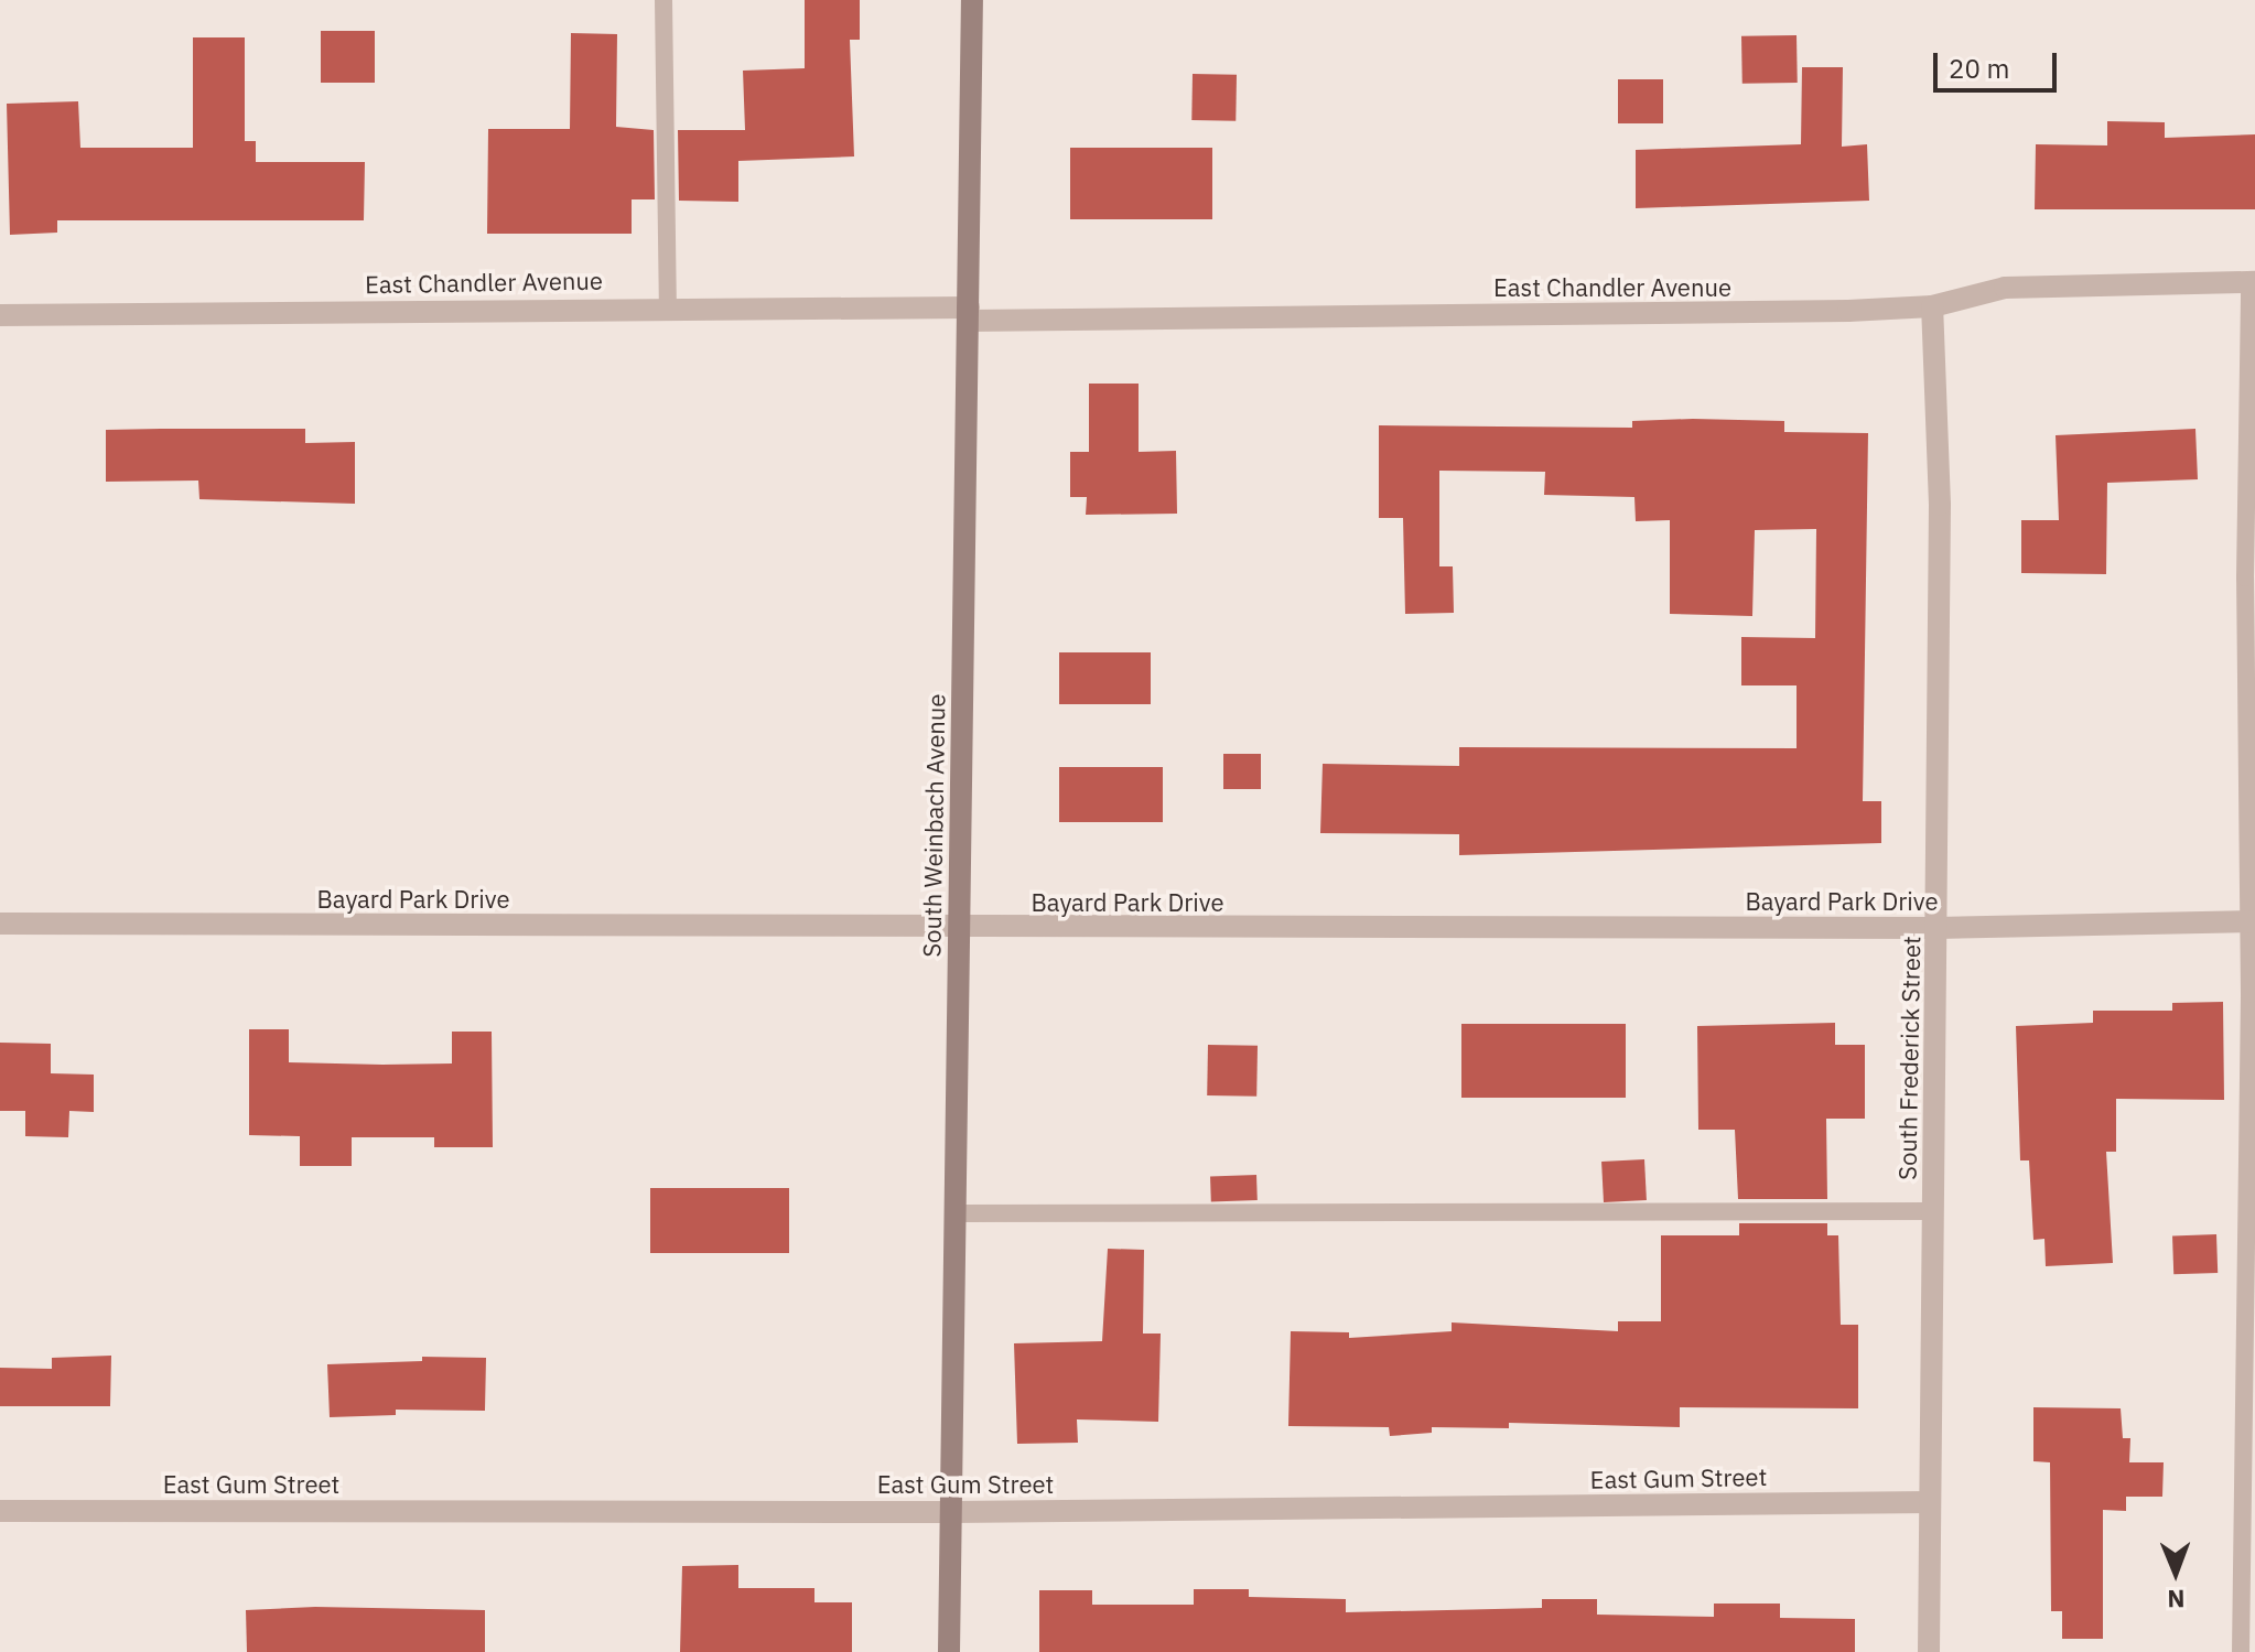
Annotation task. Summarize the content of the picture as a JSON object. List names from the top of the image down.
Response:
{
  "streets": {
    "street": [
      "East Chandler Avenue",
      "South Weinbach Avenue",
      "Bayard Park Drive",
      "South Frederick Street",
      "East Gum Street"
    ]
  },
  "crossings": [
    ["East Chandler Avenue", "South Weinbach Avenue"],
    ["East Chandler Avenue", "South Frederick Street"],
    ["South Weinbach Avenue", "Bayard Park Drive"],
    ["South Weinbach Avenue", "East Gum Street"],
    ["Bayard Park Drive", "South Frederick Street"],
    ["South Frederick Street", "East Gum Street"]
  ],
  "scale_bar": "20 m",
  "north": "bottom"
}
